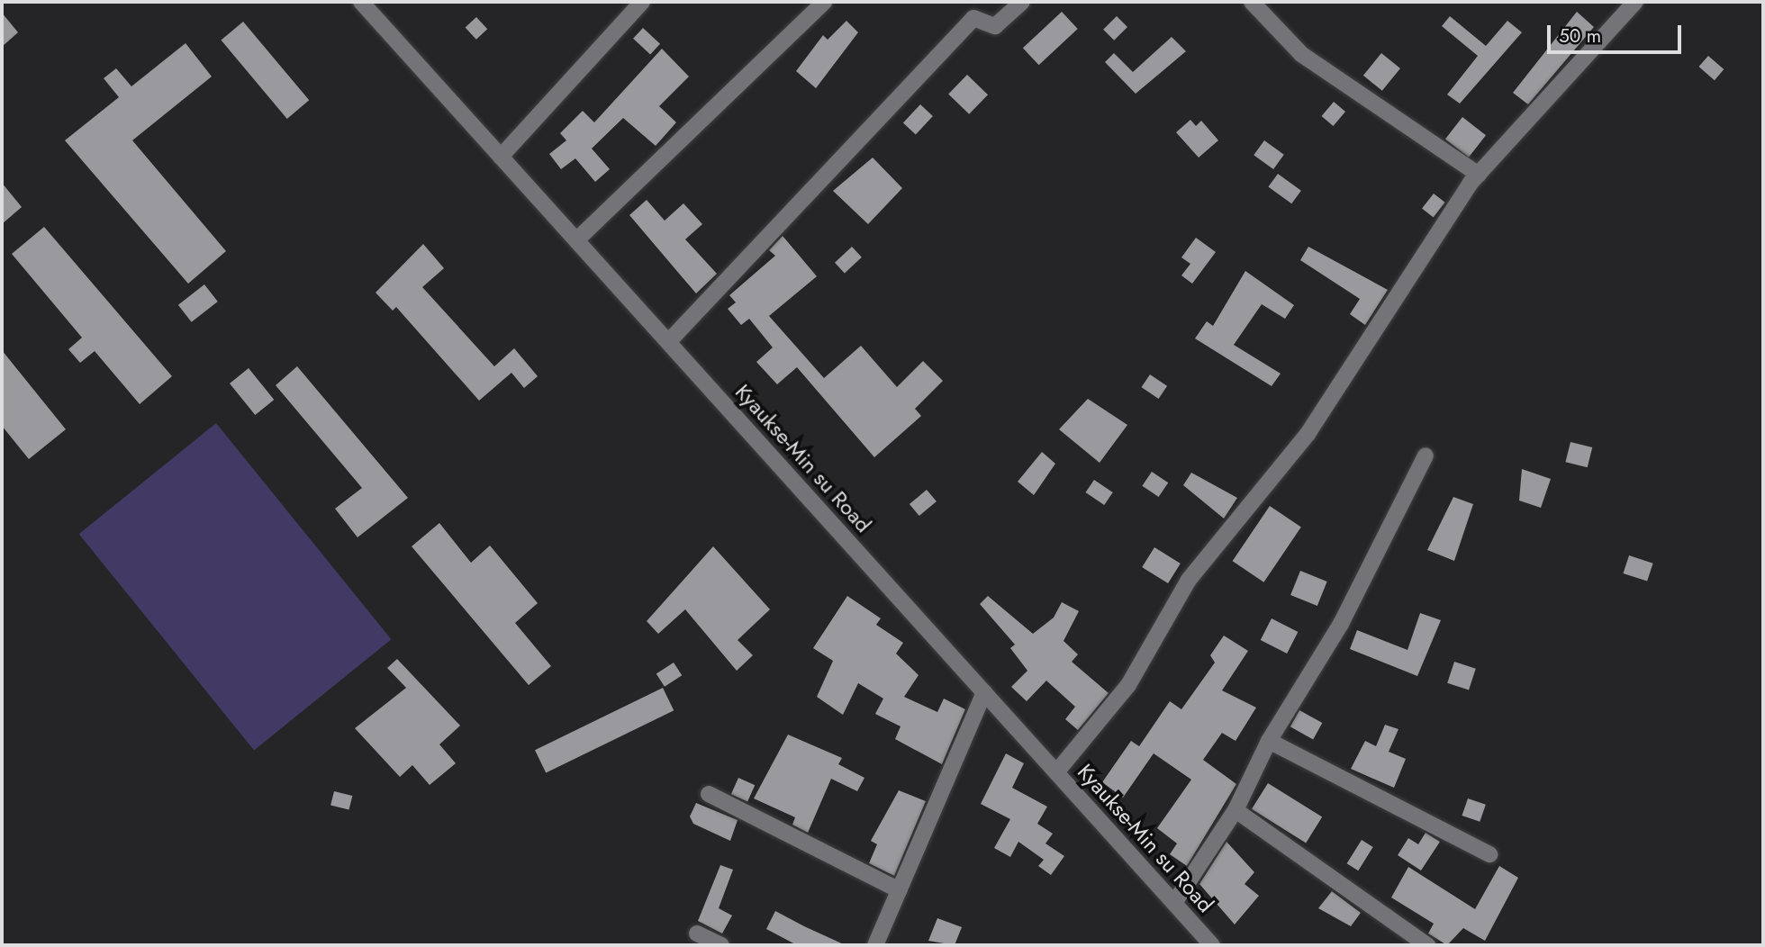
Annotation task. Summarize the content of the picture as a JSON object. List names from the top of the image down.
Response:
{
  "streets": {
    "street": ["Kyaukse-Min su Road"]
  },
  "scale_bar": "50 m"
}
